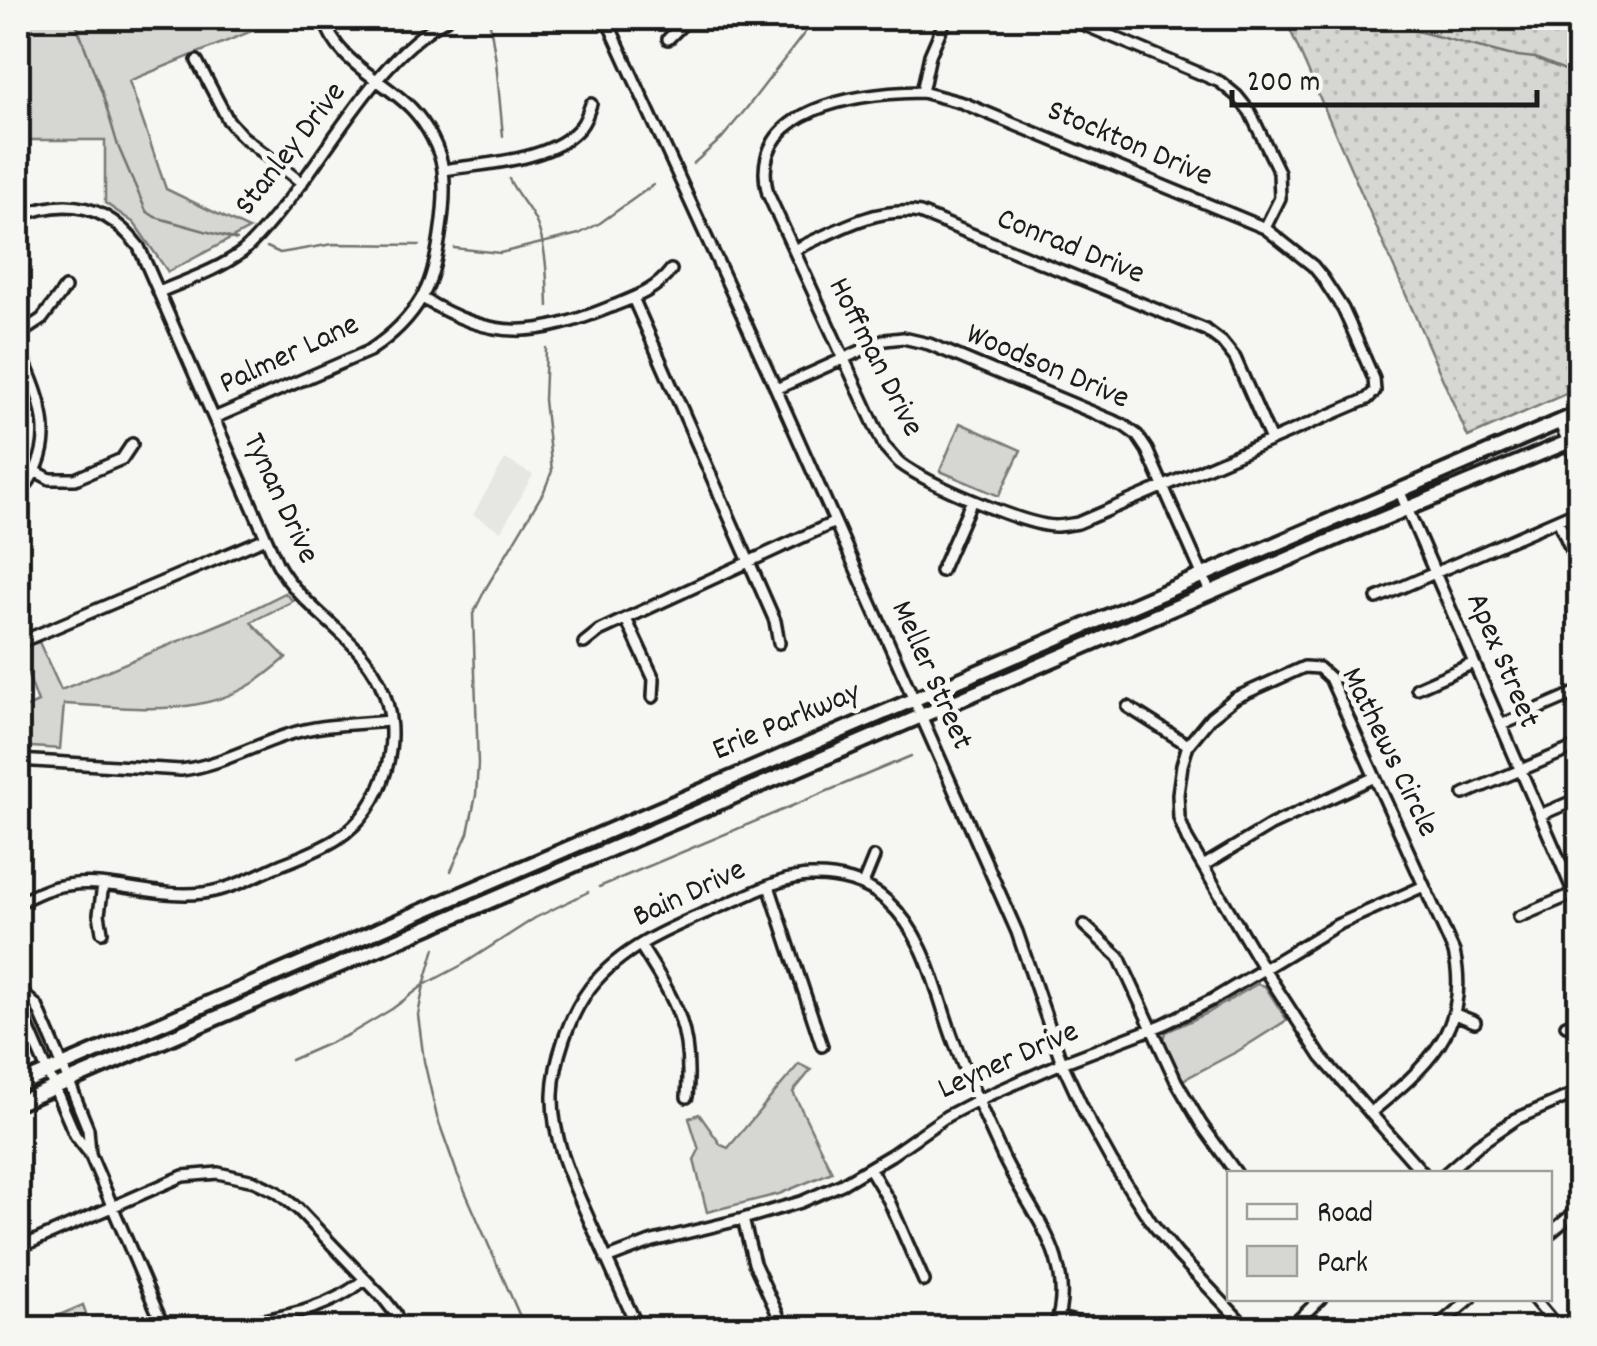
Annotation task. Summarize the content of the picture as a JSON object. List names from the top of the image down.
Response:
{
  "streets": {
    "main road": ["Erie Parkway"],
    "street": [
      "Stockton Drive",
      "Stanley Drive",
      "Conrad Drive",
      "Palmer Lane",
      "Hoffman Drive",
      "Woodson Drive",
      "Tynan Drive",
      "Apex Street",
      "Meller Street",
      "Mathews Circle",
      "Bain Drive",
      "Leyner Drive"
    ]
  },
  "crossings": [
    ["Stockton Drive", "Hoffman Drive"],
    ["Stanley Drive", "Palmer Lane"],
    ["Stanley Drive", "Tynan Drive"],
    ["Conrad Drive", "Hoffman Drive"],
    ["Palmer Lane", "Tynan Drive"],
    ["Hoffman Drive", "Woodson Drive"],
    ["Woodson Drive", "Meller Street"],
    ["Woodson Drive", "Erie Parkway"],
    ["Apex Street", "Erie Parkway"],
    ["Meller Street", "Erie Parkway"],
    ["Meller Street", "Leyner Drive"],
    ["Mathews Circle", "Leyner Drive"],
    ["Bain Drive", "Leyner Drive"]
  ],
  "legend": ["Road", "Park"],
  "scale_bar": "200 m"
}
